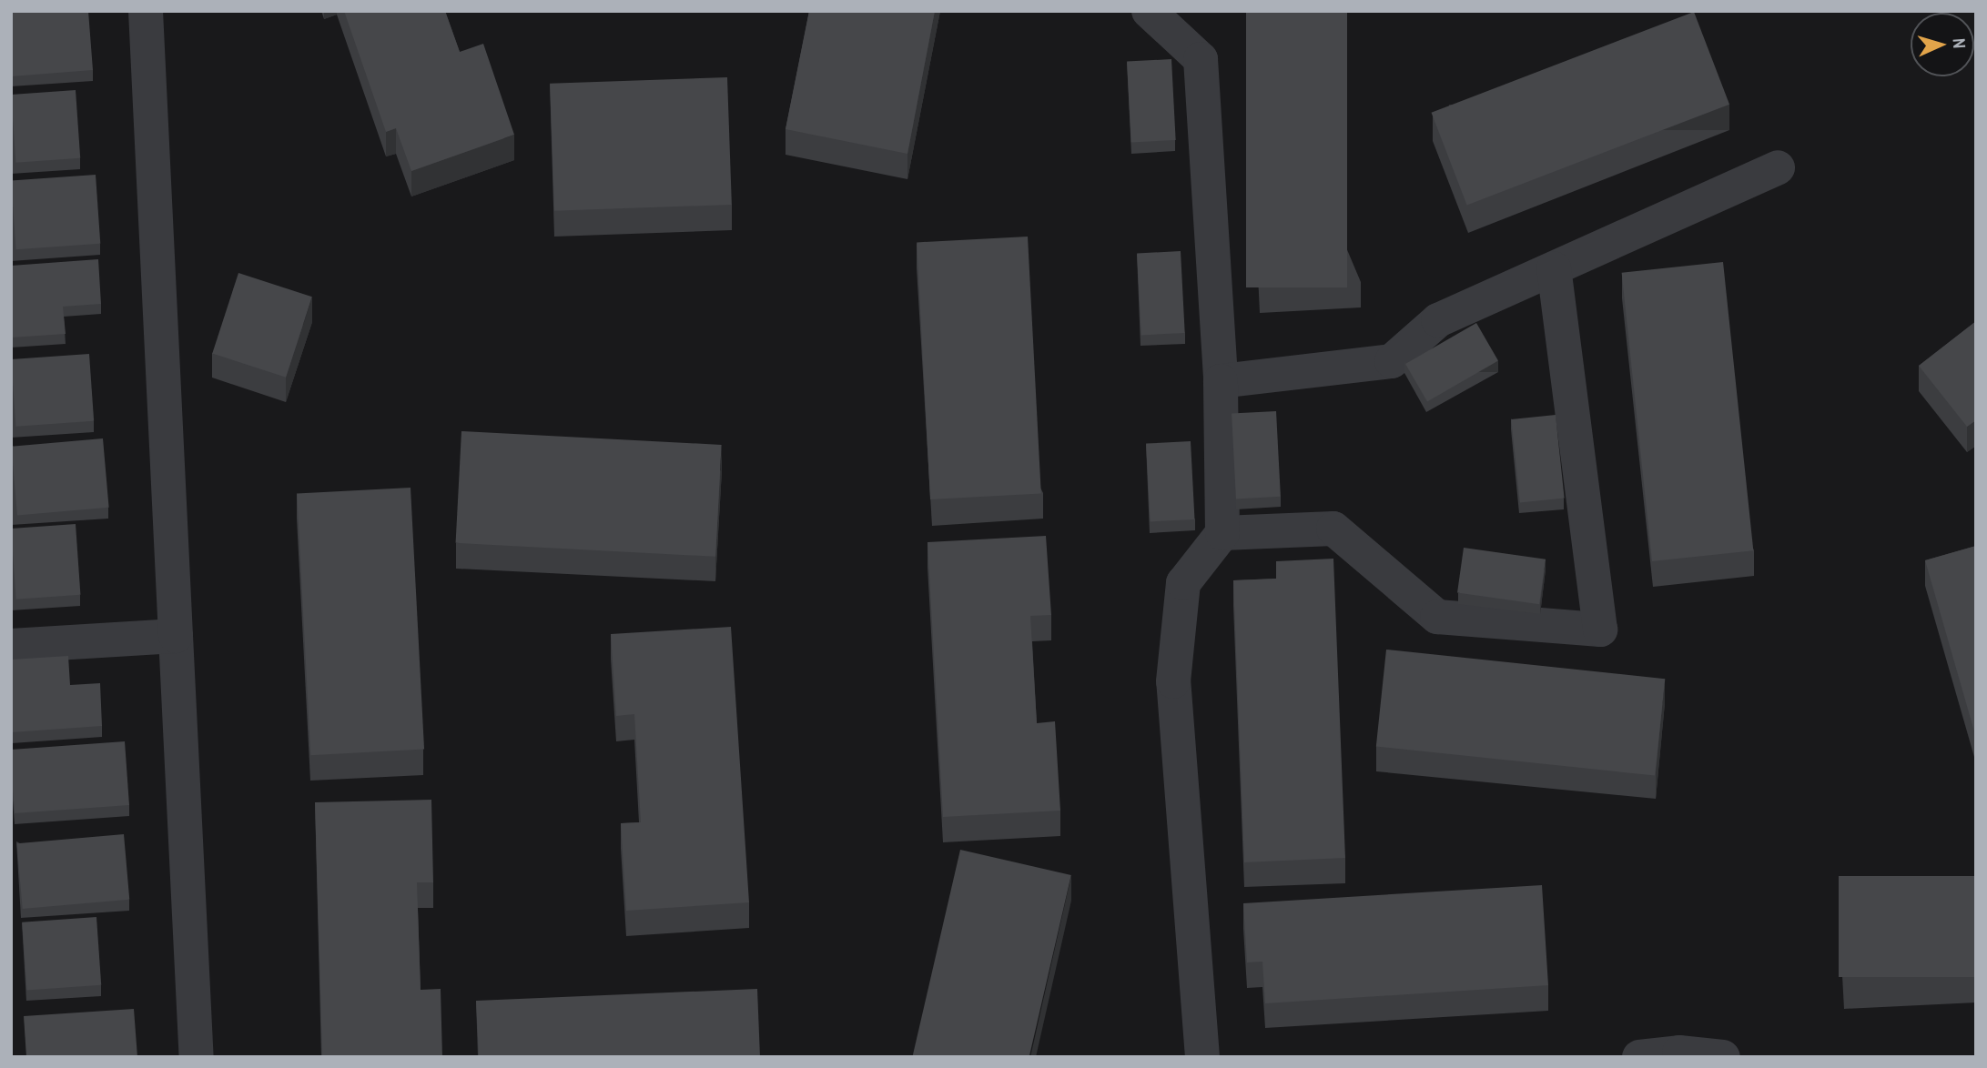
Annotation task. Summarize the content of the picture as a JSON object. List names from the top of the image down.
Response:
{
  "north": "right"
}
